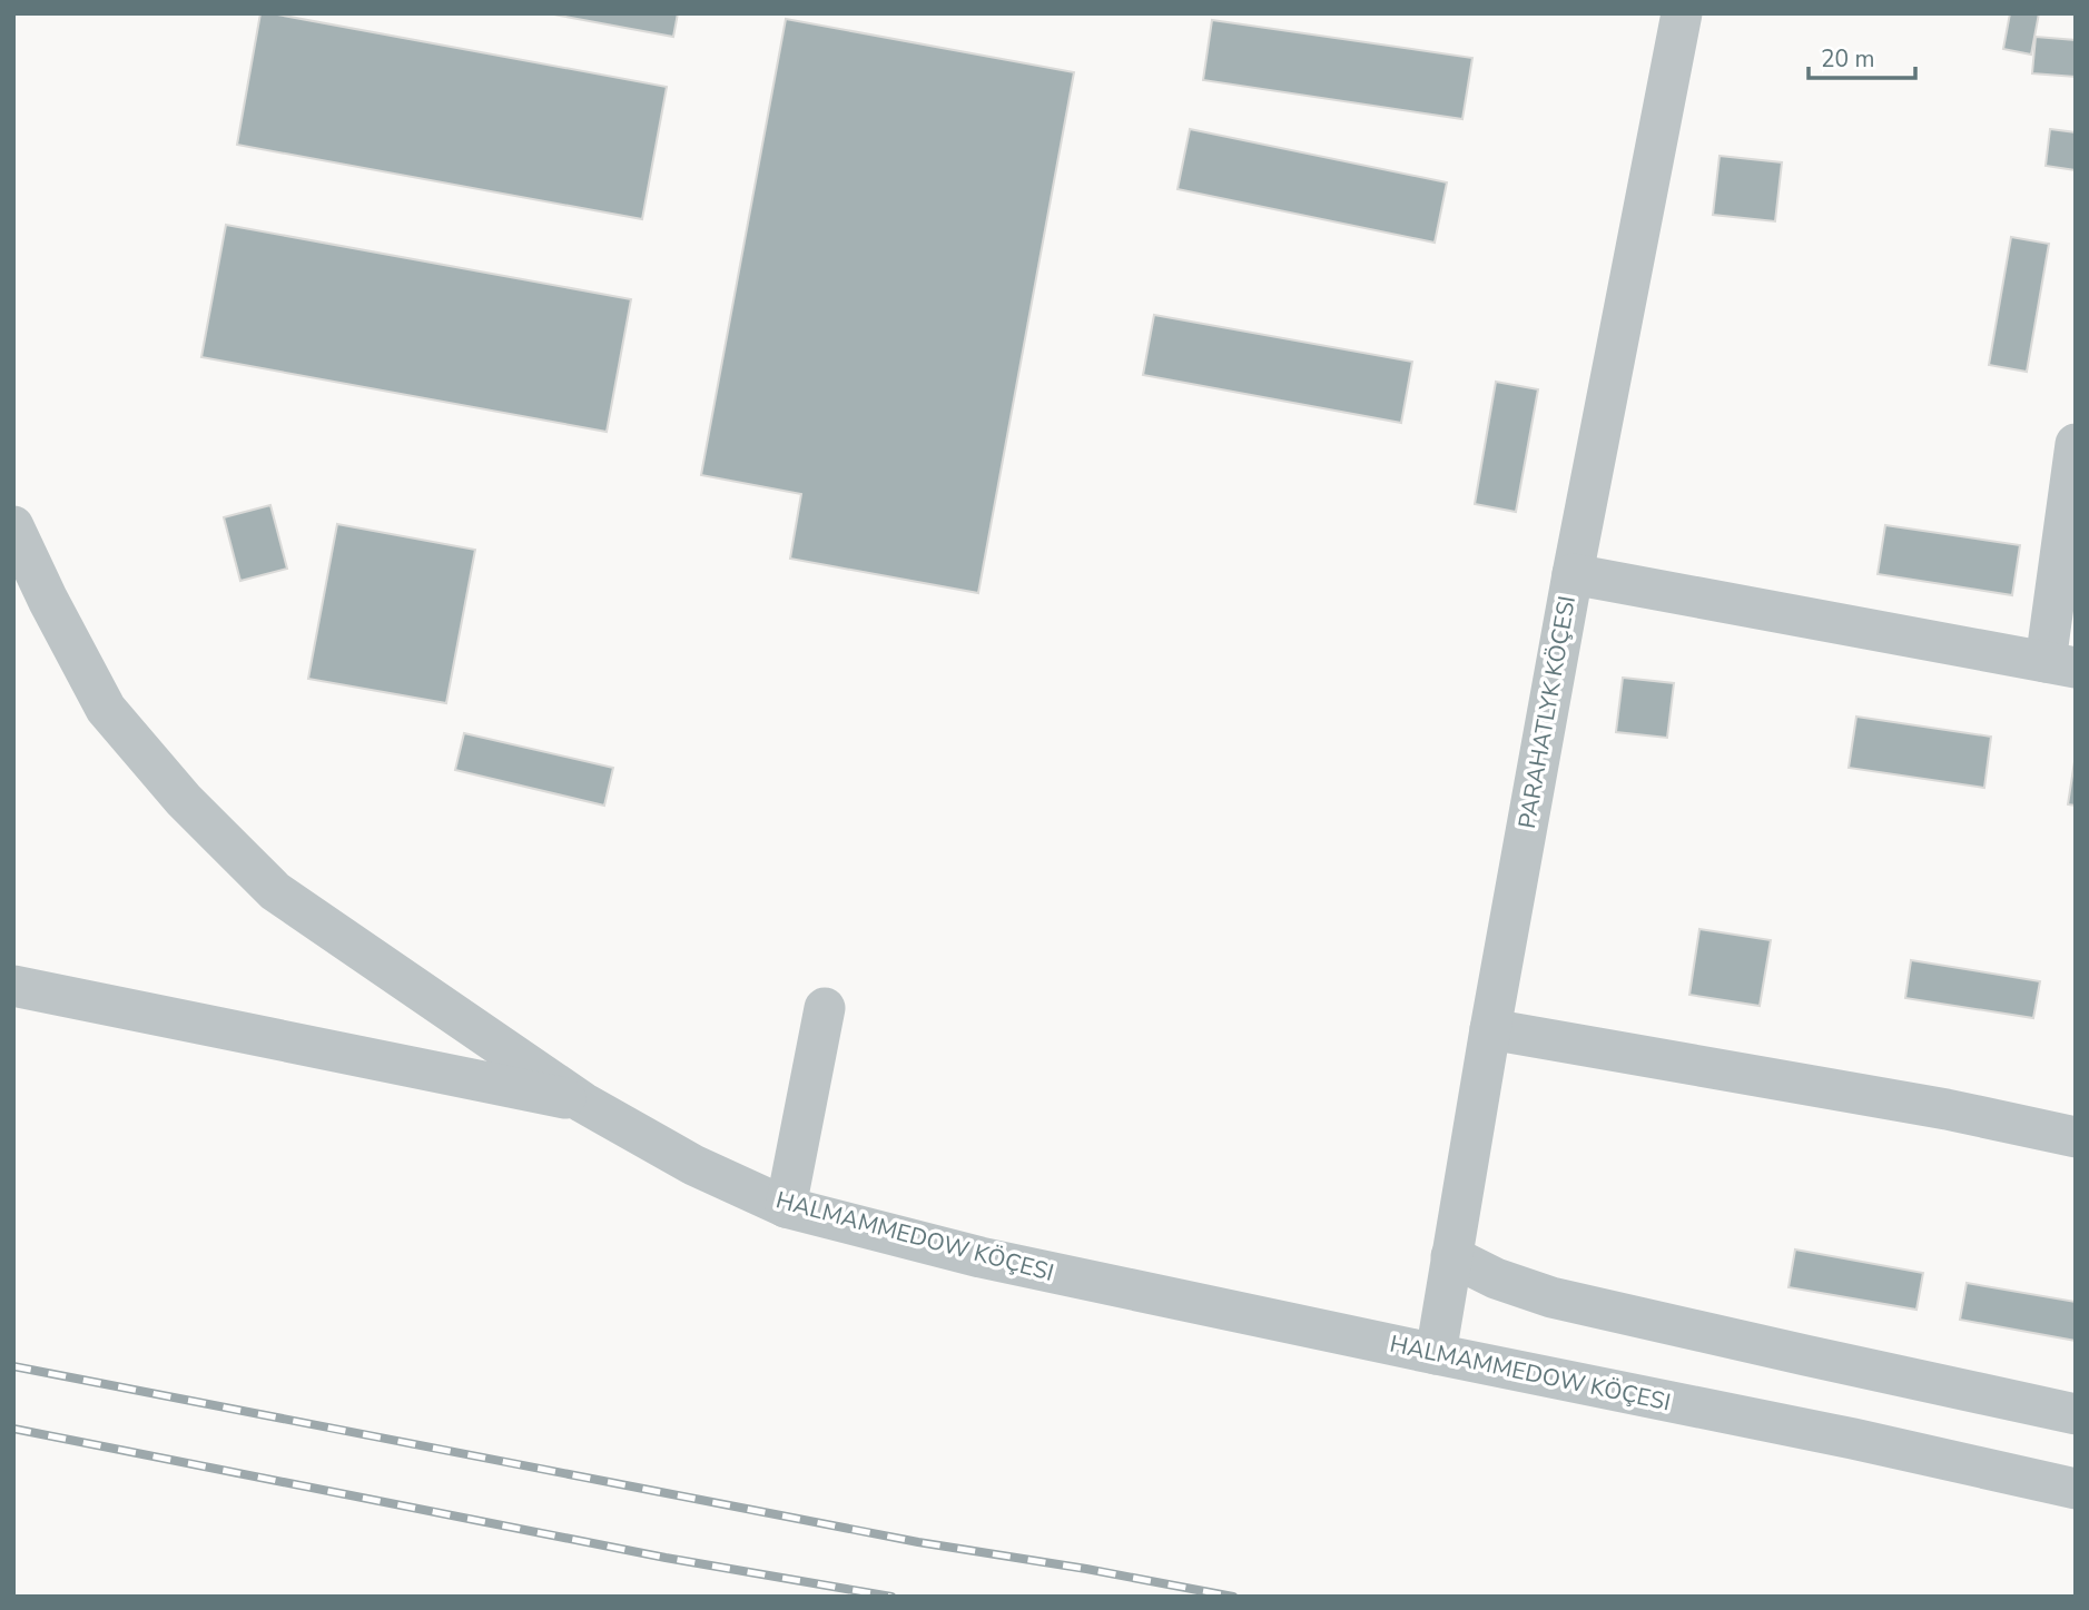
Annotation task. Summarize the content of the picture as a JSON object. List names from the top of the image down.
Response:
{
  "streets": {
    "street": ["PARAHATLYK KÖÇESI", "HALMAMMEDOW KÖÇESI"]
  },
  "crossings": [
    ["PARAHATLYK KÖÇESI", "HALMAMMEDOW KÖÇESI"]
  ],
  "scale_bar": "20 m"
}
